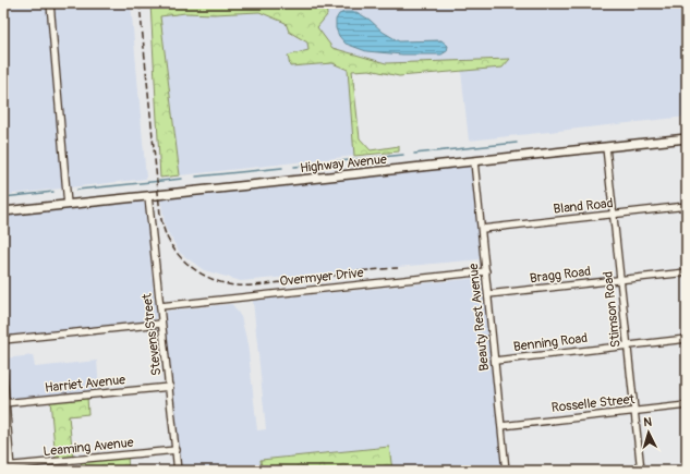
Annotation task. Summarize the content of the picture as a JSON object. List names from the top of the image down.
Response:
{
  "streets": {
    "street": [
      "Highway Avenue",
      "Bland Road",
      "Bragg Road",
      "Overmyer Drive",
      "Stimson Road",
      "Beauty Rest Avenue",
      "Stevens Street",
      "Benning Road",
      "Harriet Avenue",
      "Rosselle Street",
      "Leaming Avenue"
    ]
  },
  "crossings": [
    ["Highway Avenue", "Stimson Road"],
    ["Highway Avenue", "Beauty Rest Avenue"],
    ["Highway Avenue", "Stevens Street"],
    ["Bland Road", "Stimson Road"],
    ["Bland Road", "Beauty Rest Avenue"],
    ["Bragg Road", "Stimson Road"],
    ["Bragg Road", "Beauty Rest Avenue"],
    ["Overmyer Drive", "Beauty Rest Avenue"],
    ["Overmyer Drive", "Stevens Street"],
    ["Stimson Road", "Benning Road"],
    ["Stimson Road", "Rosselle Street"],
    ["Beauty Rest Avenue", "Benning Road"],
    ["Beauty Rest Avenue", "Rosselle Street"],
    ["Stevens Street", "Harriet Avenue"],
    ["Stevens Street", "Leaming Avenue"]
  ],
  "north": "top"
}
